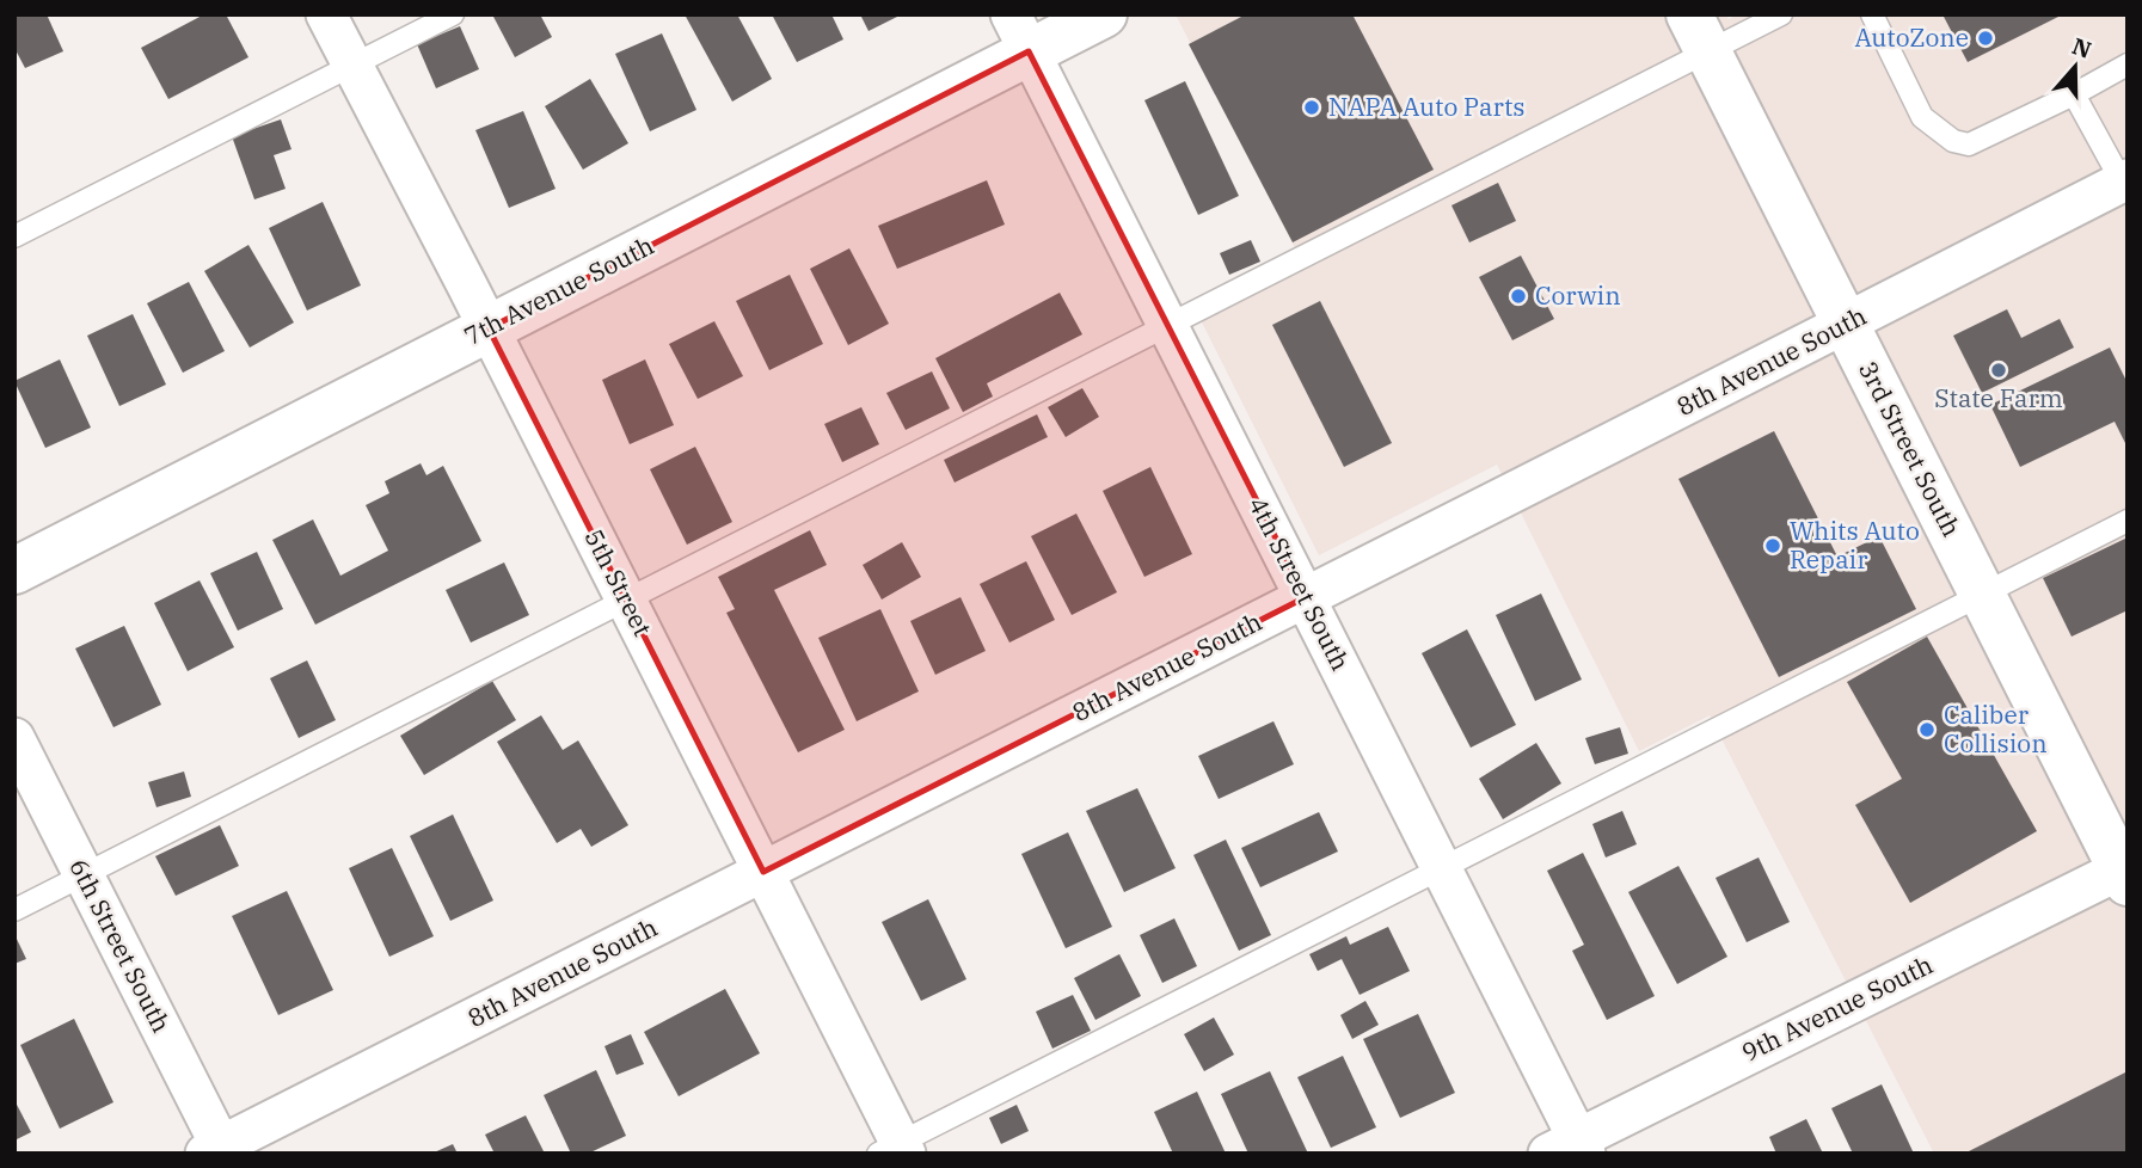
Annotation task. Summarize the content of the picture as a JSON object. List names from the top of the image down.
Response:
{
  "streets": {
    "street": [
      "7th Avenue South",
      "8th Avenue South",
      "3rd Street South",
      "5th Street",
      "4th Street South",
      "6th Street South",
      "9th Avenue South"
    ]
  },
  "crossings": [
    ["7th Avenue South", "5th Street"],
    ["7th Avenue South", "4th Street South"],
    ["8th Avenue South", "3rd Street South"],
    ["8th Avenue South", "5th Street"],
    ["8th Avenue South", "4th Street South"],
    ["8th Avenue South", "6th Street South"],
    ["3rd Street South", "9th Avenue South"],
    ["4th Street South", "9th Avenue South"]
  ],
  "places": [
    "AutoZone",
    "NAPA Auto Parts",
    "Corwin",
    "State Farm",
    "Whits Auto Repair",
    "Caliber Collision"
  ],
  "north": "top"
}
